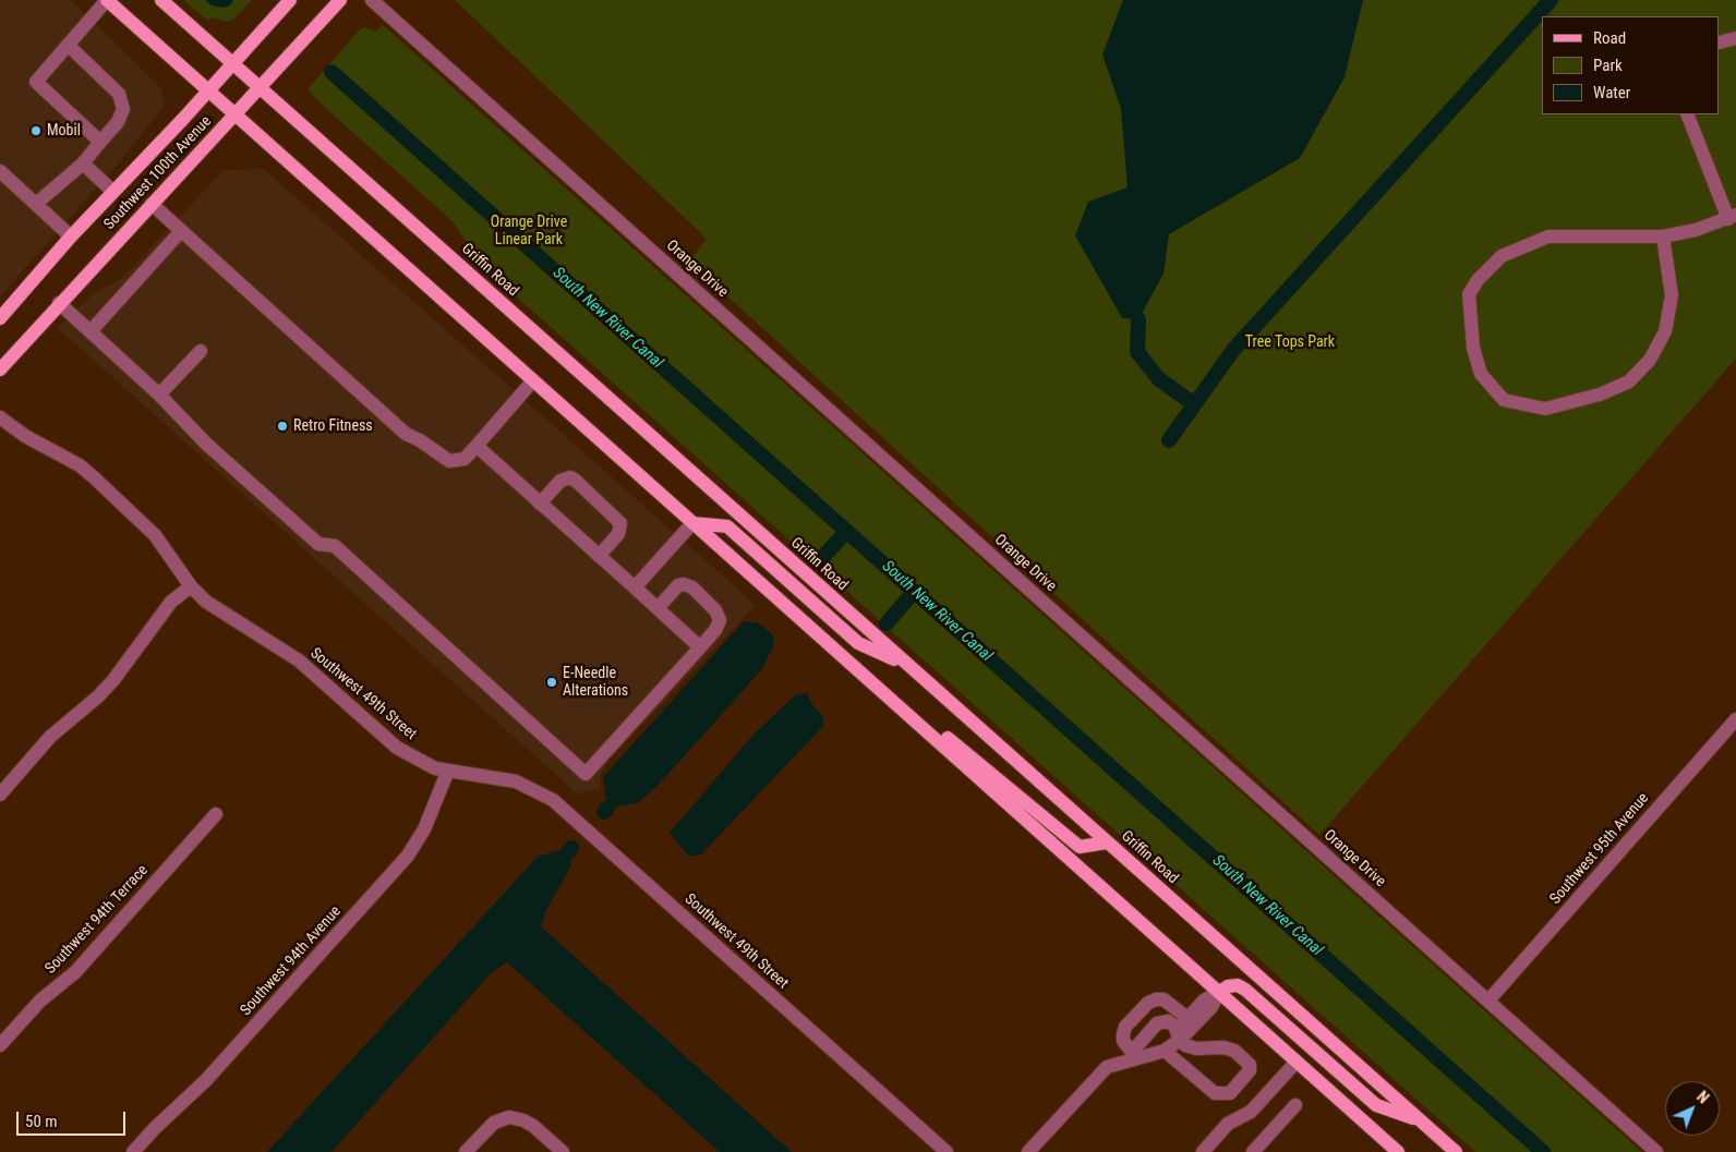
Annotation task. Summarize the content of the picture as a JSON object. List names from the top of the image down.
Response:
{
  "streets": {
    "main road": ["Southwest 100th Avenue", "Griffin Road"],
    "street": [
      "Orange Drive",
      "Southwest 49th Street",
      "Southwest 95th Avenue",
      "Southwest 94th Terrace",
      "Southwest 94th Avenue"
    ]
  },
  "crossings": [
    ["Southwest 100th Avenue", "Griffin Road"],
    ["Orange Drive", "Southwest 95th Avenue"],
    ["Southwest 49th Street", "Southwest 94th Avenue"]
  ],
  "water": ["South New River Canal"],
  "parks": ["Orange Drive Linear Park", "Tree Tops Park"],
  "places": ["Mobil", "Retro Fitness", "E-Needle Alterations"],
  "legend": ["Road", "Park", "Water"],
  "scale_bar": "50 m",
  "north": "top right"
}
